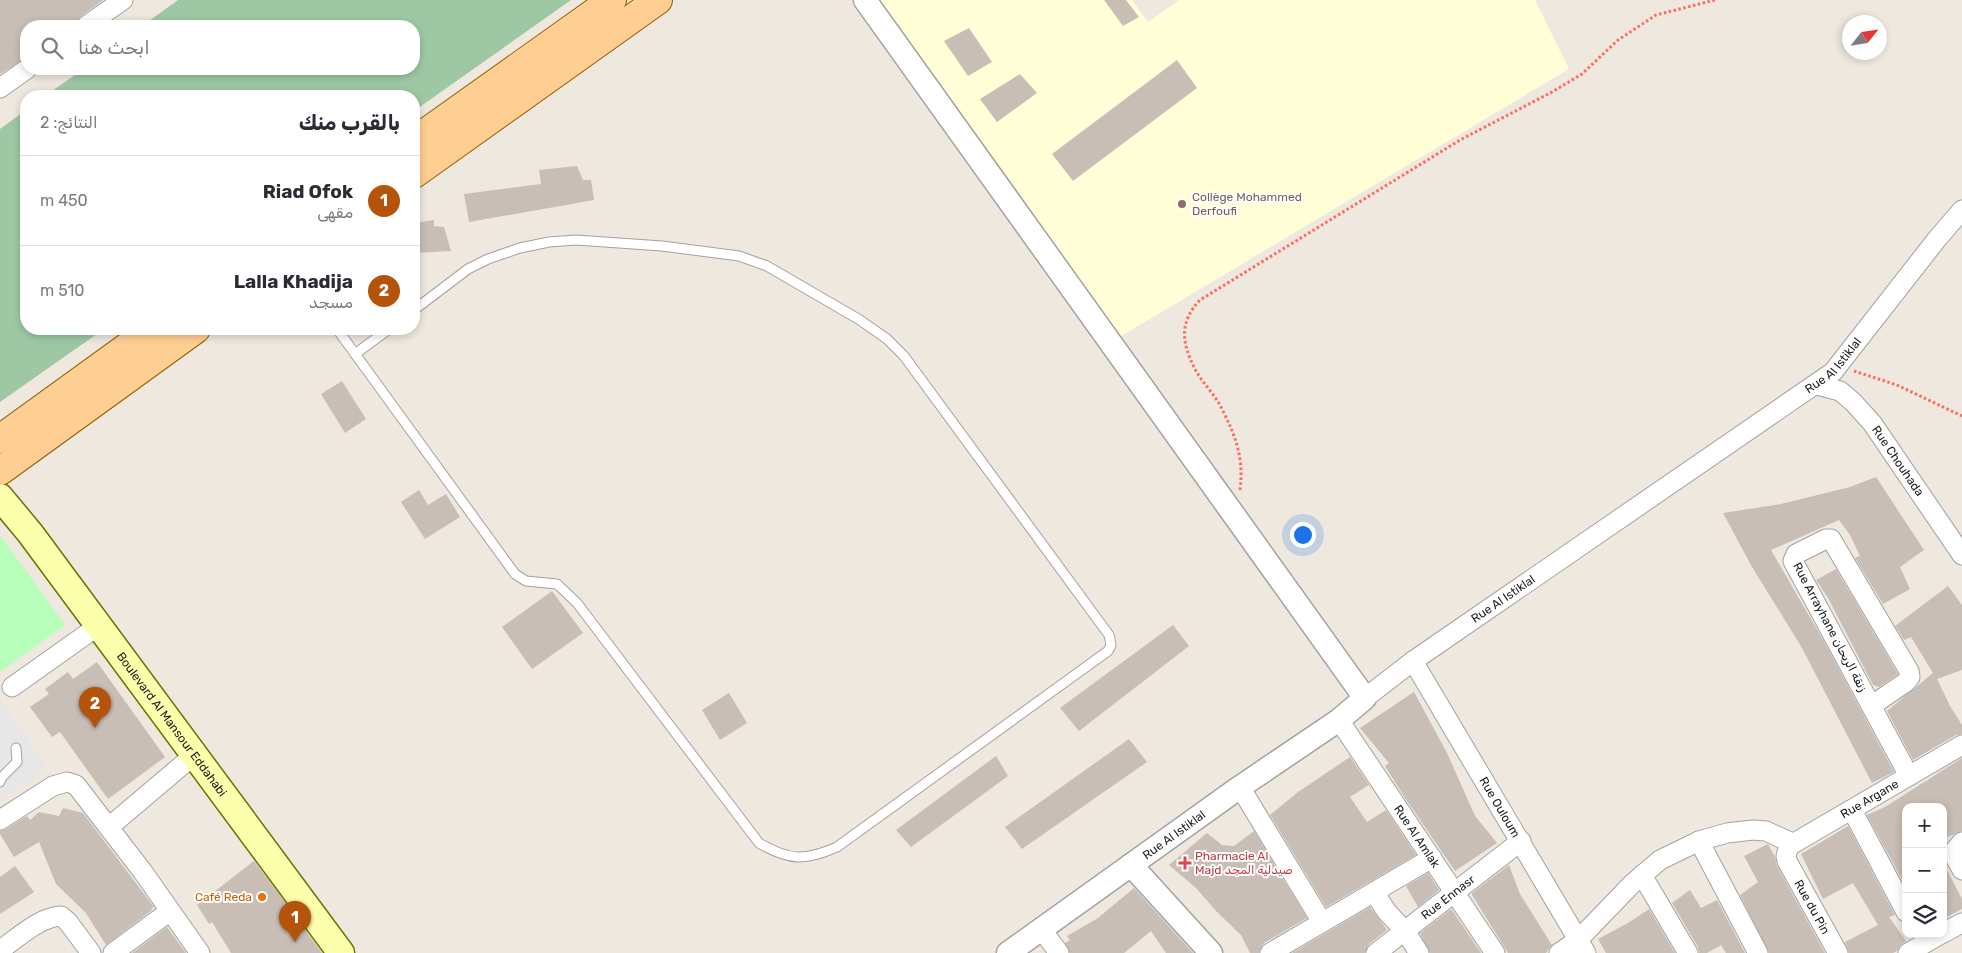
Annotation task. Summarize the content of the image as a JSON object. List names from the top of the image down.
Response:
{
  "streets": {
    "main road": ["Boulevard Al Mansour Eddahabi"],
    "street": [
      "Rue Al Istiklal",
      "Rue Chouhada",
      "Rue Arrayhane زنقة الريحان",
      "Rue Argane",
      "Rue Ouloum",
      "Rue Al Amlak",
      "Rue Ennasr",
      "Rue du Pin"
    ]
  },
  "crossings": [
    ["Rue Al Istiklal", "Rue Chouhada"],
    ["Rue Al Istiklal", "Rue Ouloum"],
    ["Rue Al Istiklal", "Rue Al Amlak"],
    ["Rue Arrayhane زنقة الريحان", "Rue Argane"],
    ["Rue Argane", "Rue du Pin"],
    ["Rue Ouloum", "Rue Ennasr"],
    ["Rue Al Amlak", "Rue Ennasr"]
  ],
  "places": {
    "other": ["Collège Mohammed Derfoufi", "Café Reda"],
    "health": ["Pharmacie Al Majd صيدلية المجد"]
  },
  "north": "top right",
  "page": {
    "search": "ابحث هنا",
    "heading": ["بالقرب منك", "النتائج: 2"],
    "list": [
      {
        "mark": "1",
        "name": "Riad Ofok",
        "note": "مقهى",
        "value": "450 m"
      },
      {
        "mark": "2",
        "name": "Lalla Khadija",
        "note": "مسجد",
        "value": "510 m"
      }
    ],
    "pins": ["2", "1"],
    "map_buttons": ["+", "−"]
  }
}
